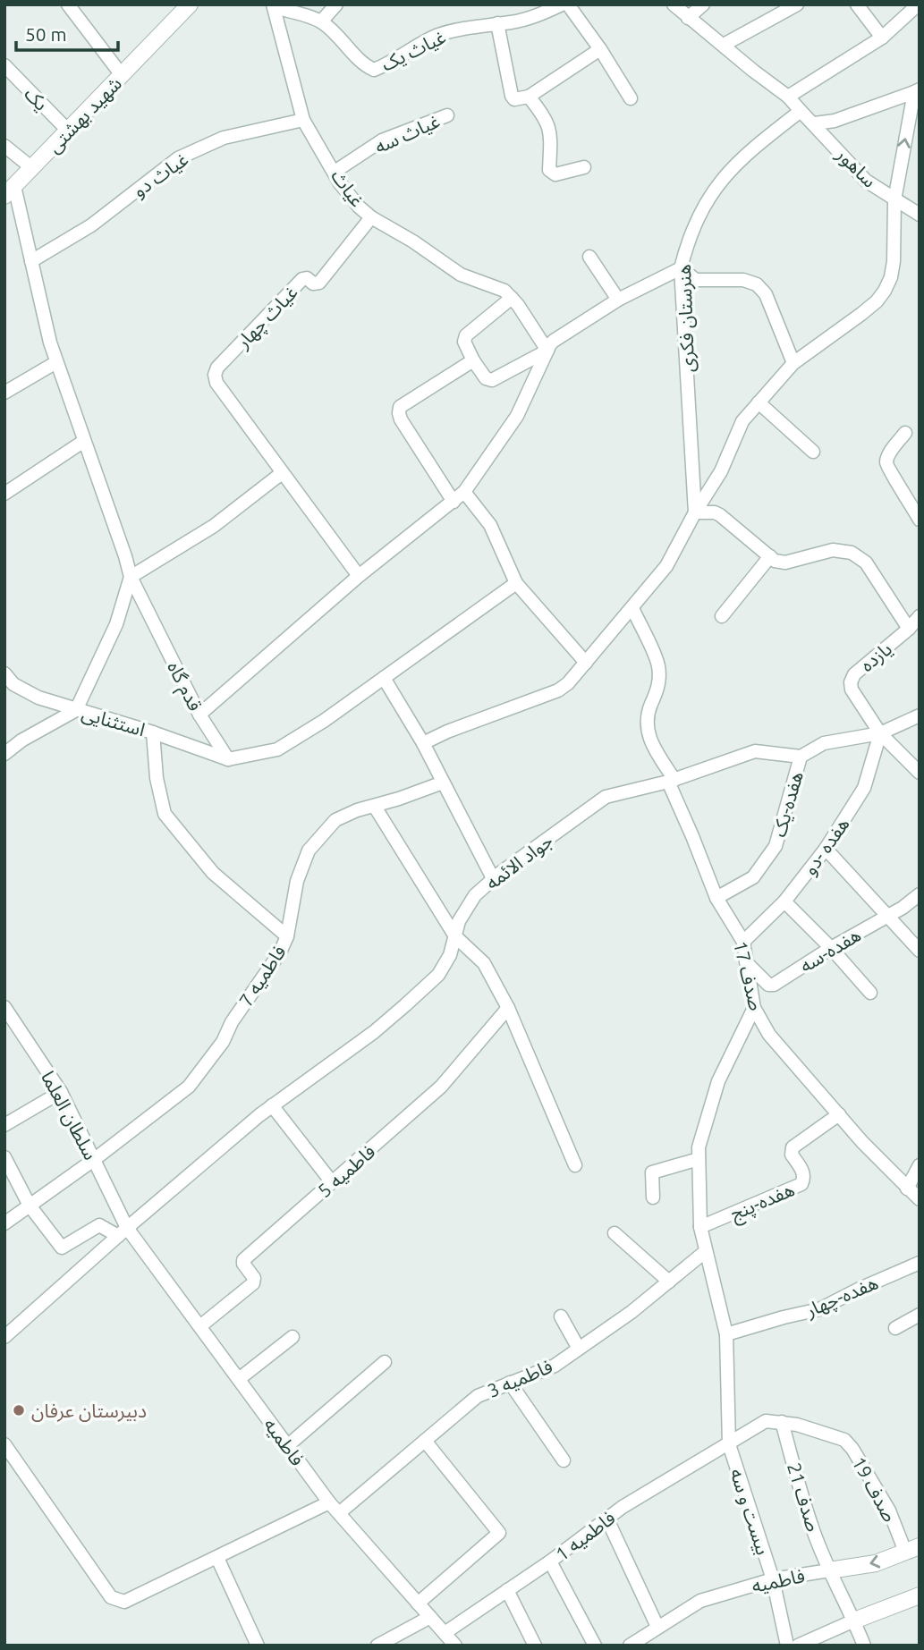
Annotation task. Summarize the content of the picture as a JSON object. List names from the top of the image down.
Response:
{
  "streets": {
    "street": [
      "غیاث یک",
      "یک",
      "شهید بهشتی",
      "غیاث سه",
      "ساهور",
      "غیاث دو",
      "غیاث",
      "غیاث چهار",
      "هنرستان فکری",
      "یازده",
      "قدم گاه",
      "استثنایی",
      "هفده-یک",
      "هفده -دو",
      "جواد الائمه",
      "هفده-سه",
      "فاطمیه 7",
      "صدف 17",
      "سلطان العلما",
      "فاطمیه 5",
      "هفده-پنج",
      "هفده-چهار",
      "فاطمیه 3",
      "فاطمیه",
      "صدف 19",
      "صدف 21",
      "بیست و سه",
      "فاطمیه 1"
    ]
  },
  "crossings": [
    ["غیاث یک", "غیاث"],
    ["یک", "شهید بهشتی"],
    ["شهید بهشتی", "قدم گاه"],
    ["غیاث سه", "غیاث"],
    ["ساهور", "هنرستان فکری"],
    ["غیاث دو", "غیاث"],
    ["غیاث دو", "قدم گاه"],
    ["غیاث", "غیاث چهار"],
    ["یازده", "هفده -دو"],
    ["قدم گاه", "استثنایی"],
    ["هفده-یک", "جواد الائمه"],
    ["هفده-یک", "صدف 17"],
    ["هفده -دو", "صدف 17"],
    ["جواد الائمه", "صدف 17"],
    ["جواد الائمه", "سلطان العلما"],
    ["جواد الائمه", "فاطمیه"],
    ["هفده-سه", "صدف 17"],
    ["فاطمیه 7", "سلطان العلما"],
    ["صدف 17", "هفده-پنج"],
    ["صدف 17", "بیست و سه"],
    ["سلطان العلما", "فاطمیه"],
    ["فاطمیه 5", "فاطمیه"],
    ["هفده-پنج", "بیست و سه"],
    ["هفده-چهار", "بیست و سه"],
    ["فاطمیه 3", "فاطمیه"],
    ["فاطمیه 3", "بیست و سه"],
    ["فاطمیه", "صدف 21"],
    ["فاطمیه", "بیست و سه"],
    ["فاطمیه", "فاطمیه 1"],
    ["صدف 19", "صدف 21"],
    ["صدف 19", "بیست و سه"],
    ["صدف 19", "فاطمیه 1"],
    ["بیست و سه", "فاطمیه 1"]
  ],
  "places": ["دبیرستان عرفان"],
  "scale_bar": "50 m"
}
